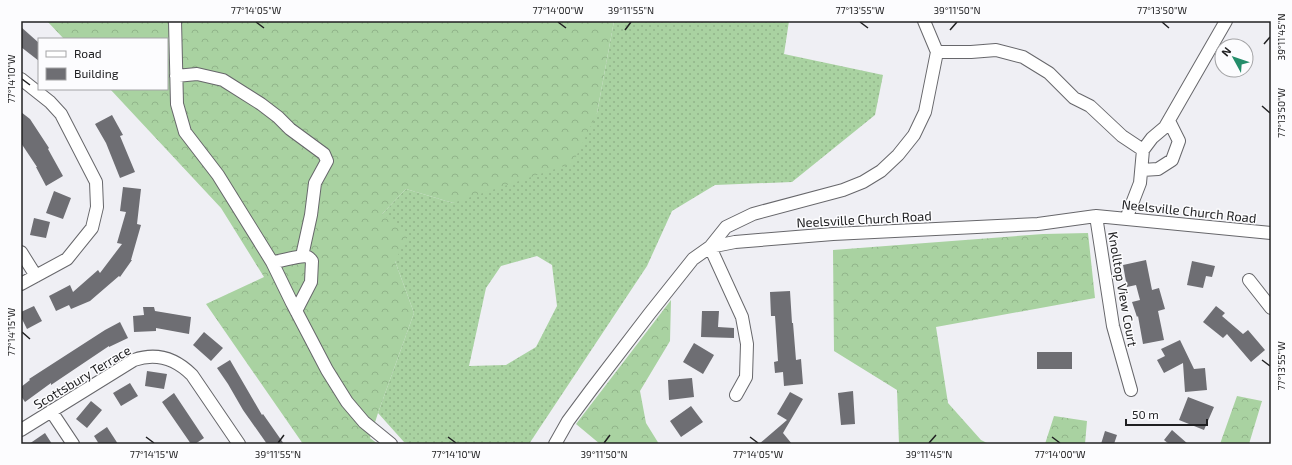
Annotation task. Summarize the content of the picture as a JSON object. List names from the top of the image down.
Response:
{
  "streets": {
    "street": ["Neelsville Church Road", "Knolltop View Court", "Scottsbury Terrace"]
  },
  "crossings": [
    ["Neelsville Church Road", "Knolltop View Court"]
  ],
  "legend": ["Road", "Building"],
  "scale_bar": "50 m",
  "north": "top left",
  "coordinates": [
    "77°14'05\"W",
    "77°14'00\"W",
    "39°11'55\"N",
    "77°13'55\"W",
    "39°11'50\"N",
    "77°13'50\"W",
    "39°11'45\"N",
    "77°14'10\"W",
    "77°14'15\"W"
  ]
}
